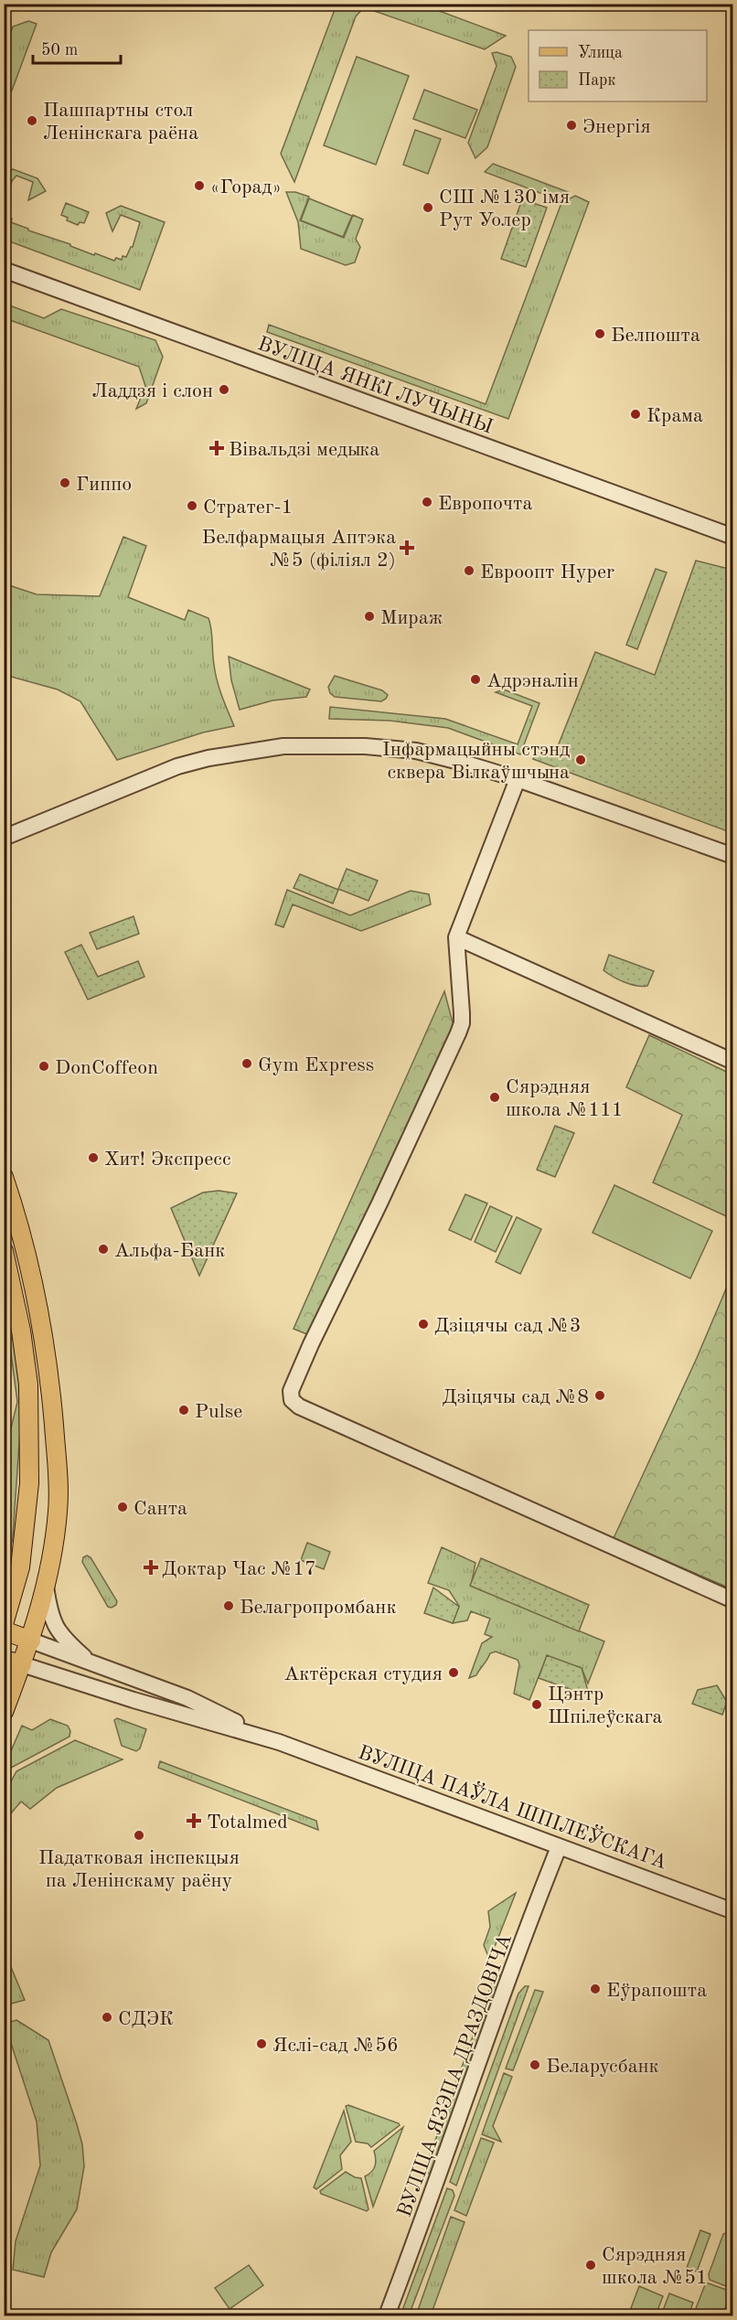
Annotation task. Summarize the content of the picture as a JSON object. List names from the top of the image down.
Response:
{
  "streets": {
    "main road": ["ВУЛІЦА ПАЎЛА ШПІЛЕЎСКАГА"],
    "street": ["ВУЛІЦА ЯНКІ ЛУЧЫНЫ", "ВУЛІЦА ЯЗЭПА ДРАЗДОВІЧА"]
  },
  "crossings": [
    ["ВУЛІЦА ПАЎЛА ШПІЛЕЎСКАГА", "ВУЛІЦА ЯЗЭПА ДРАЗДОВІЧА"]
  ],
  "places": {
    "other": [
      "Пашпартны стол Ленінскага раёна",
      "Энергія",
      "«Горад»",
      "СШ №130 імя Рут Уолер",
      "Белпошта",
      "Ладдзя і слон",
      "Крама",
      "Гиппо",
      "Европочта",
      "Стратег-1",
      "Евроопт Hyper",
      "Мираж",
      "Адрэналін",
      "Інфармацыйны стэнд сквера Вілкаўшчына",
      "Gym Express",
      "DonCoffeon",
      "Сярэдняя школа №111",
      "Хит! Экспресс",
      "Альфа-Банк",
      "Дзіцячы сад №3",
      "Дзіцячы сад №8",
      "Pulse",
      "Санта",
      "Белагропромбанк",
      "Актёрская студия",
      "Цэнтр Шпілеўскага",
      "Падатковая інспекцыя па Ленінскаму раёну",
      "Еўрапошта",
      "СДЭК",
      "Яслі-сад №56",
      "Беларусбанк",
      "Сярэдняя школа №51"
    ],
    "health": [
      "Вівальдзі медыка",
      "Белфармацыя Аптэка №5 (філіял 2)",
      "Доктар Час №17",
      "Totalmed"
    ]
  },
  "legend": ["Улица", "Парк"],
  "scale_bar": "50 m"
}
